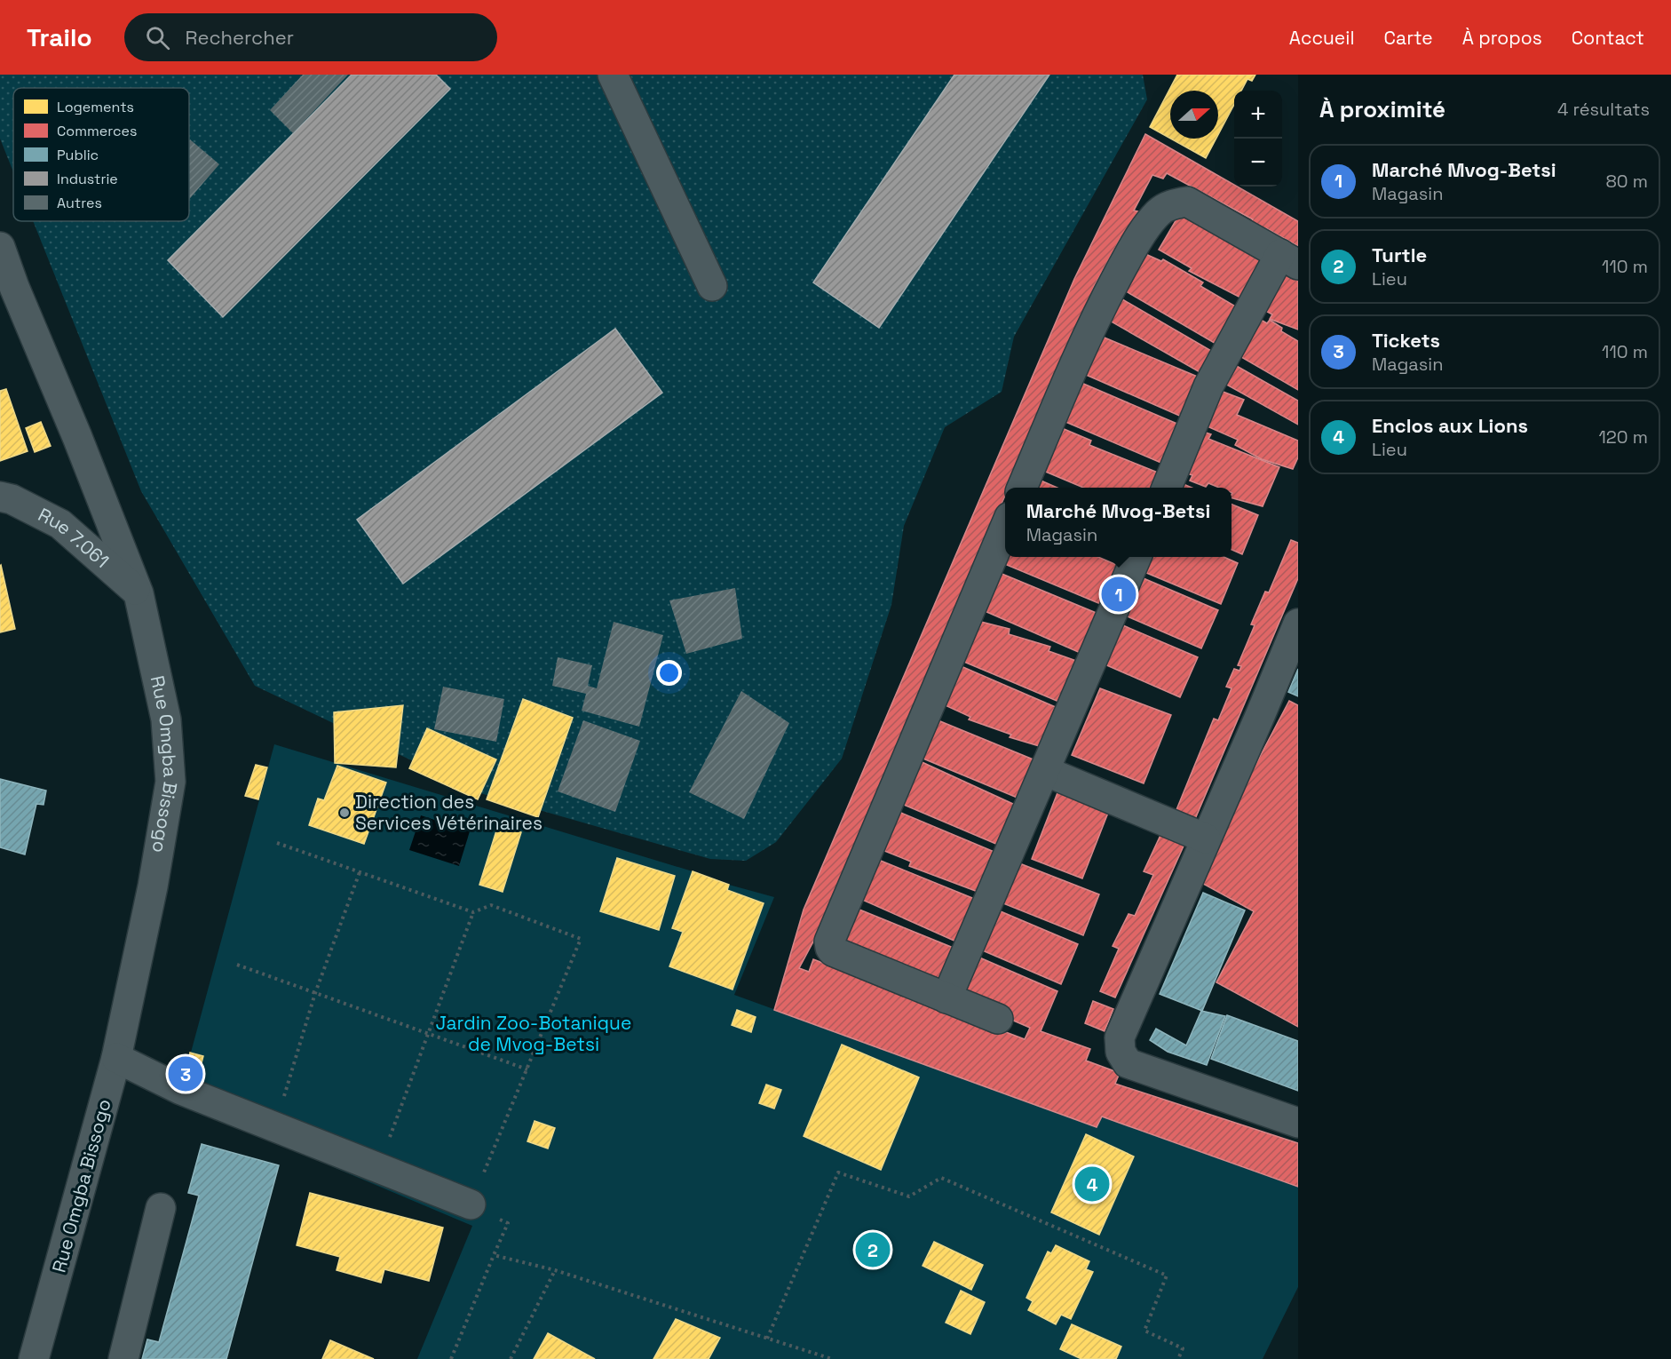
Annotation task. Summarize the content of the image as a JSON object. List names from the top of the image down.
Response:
{
  "streets": {
    "street": ["Rue 7.061", "Rue Omgba Bissogo"]
  },
  "crossings": [
    ["Rue 7.061", "Rue Omgba Bissogo"]
  ],
  "parks": ["Jardin Zoo-Botanique de Mvog-Betsi"],
  "places": ["Direction des Services Vétérinaires"],
  "legend": [
    "Logements",
    "Commerces",
    "Public",
    "Industrie",
    "Autres"
  ],
  "north": "right",
  "page": {
    "header": "Trailo",
    "search": "Rechercher",
    "nav": [
      "Accueil",
      "Carte",
      "À propos",
      "Contact"
    ],
    "heading": ["À proximité", "4 résultats"],
    "map_buttons": ["+", "−"],
    "list": [
      {
        "mark": "1",
        "name": "Marché Mvog-Betsi",
        "note": "Magasin",
        "value": "80 m"
      },
      {
        "mark": "2",
        "name": "Turtle",
        "note": "Lieu",
        "value": "110 m"
      },
      {
        "mark": "3",
        "name": "Tickets",
        "note": "Magasin",
        "value": "110 m"
      },
      {
        "mark": "4",
        "name": "Enclos aux Lions",
        "note": "Lieu",
        "value": "120 m"
      }
    ],
    "popup": ["Marché Mvog-Betsi", "Magasin"],
    "pins": [
      "1",
      "3",
      "4",
      "2"
    ]
  }
}
